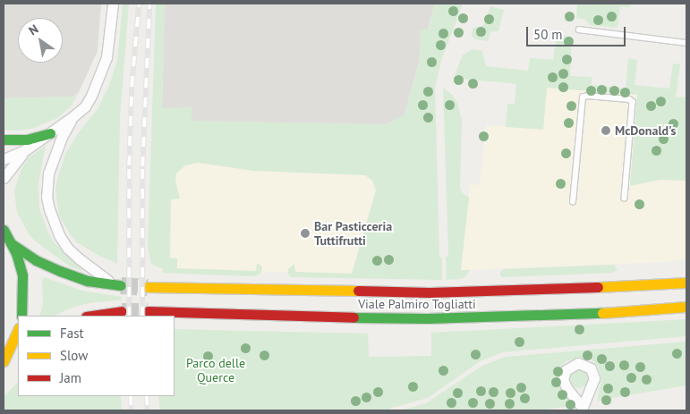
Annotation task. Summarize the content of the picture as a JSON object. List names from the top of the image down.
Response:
{
  "streets": {
    "main road": ["Viale Palmiro Togliatti"]
  },
  "parks": ["Parco delle Querce"],
  "places": ["McDonald's", "Bar Pasticceria Tuttifrutti"],
  "legend": ["Fast", "Slow", "Jam"],
  "scale_bar": "50 m",
  "north": "top left"
}
